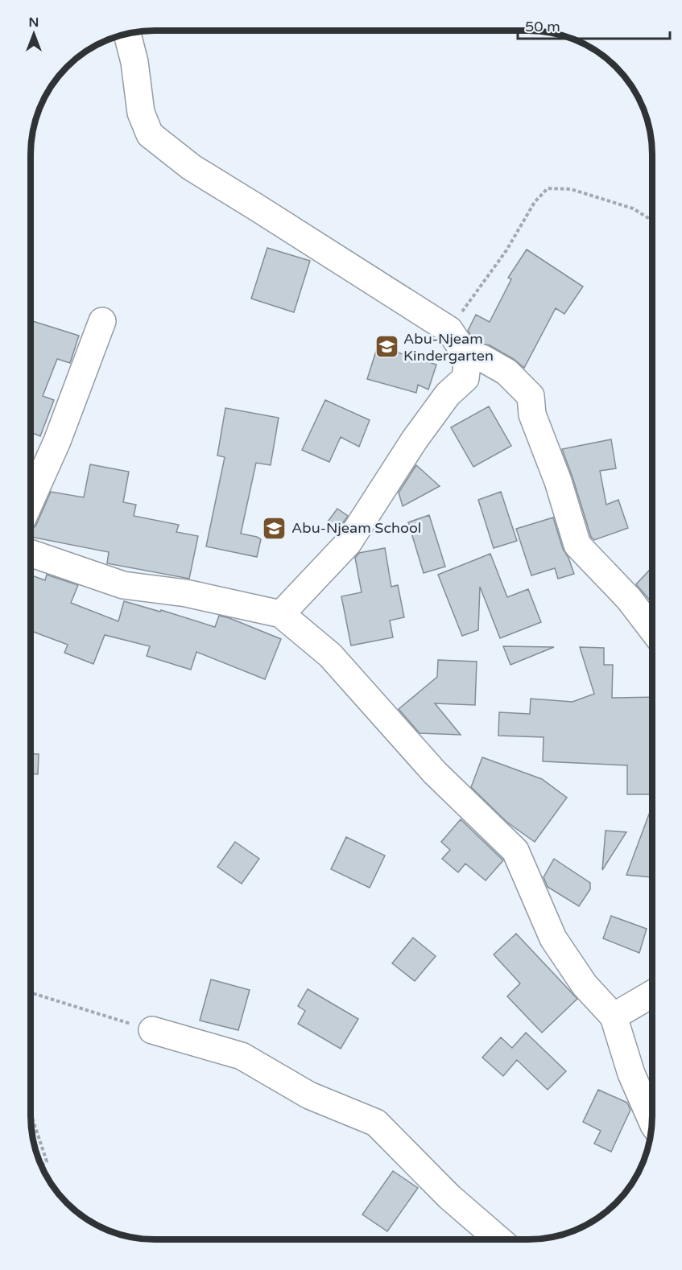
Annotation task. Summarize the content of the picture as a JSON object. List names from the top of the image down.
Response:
{
  "places": {
    "school or university": ["Abu-Njeam Kindergarten", "Abu-Njeam School"]
  },
  "scale_bar": "50 m",
  "north": "top"
}
